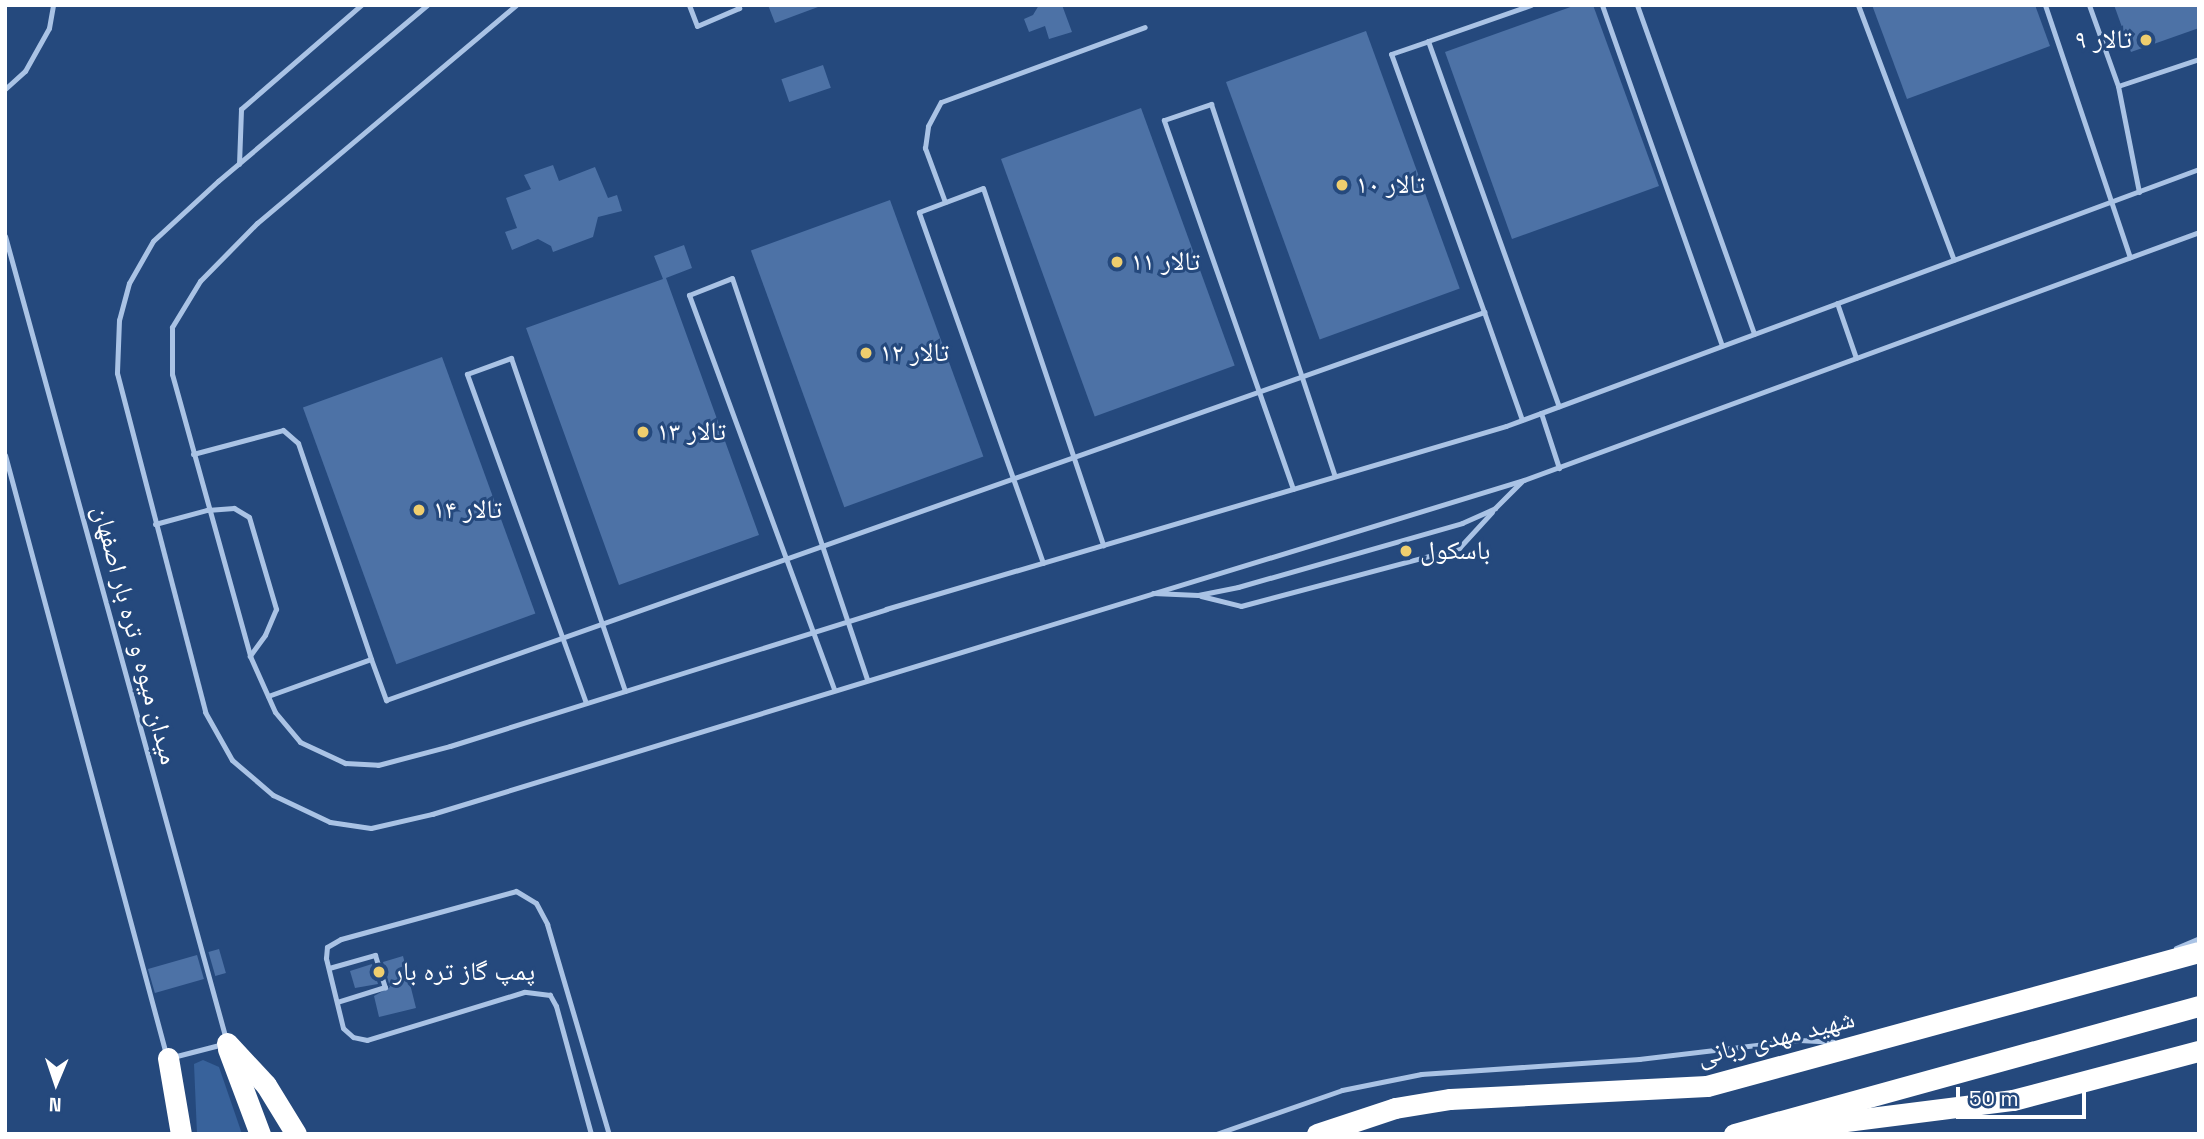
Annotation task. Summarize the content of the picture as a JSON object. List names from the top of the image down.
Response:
{
  "streets": {
    "highway": ["شهید مهدی ربانی"],
    "lane": ["میدان میوه و تره بار اصفهان"]
  },
  "places": [
    "تالار ۹",
    "تالار ۱۰",
    "تالار ۱۱",
    "تالار ۱۲",
    "تالار ۱۳",
    "تالار ۱۴",
    "باسكول",
    "پمپ گاز تره بار"
  ],
  "scale_bar": "50 m",
  "north": "bottom"
}
